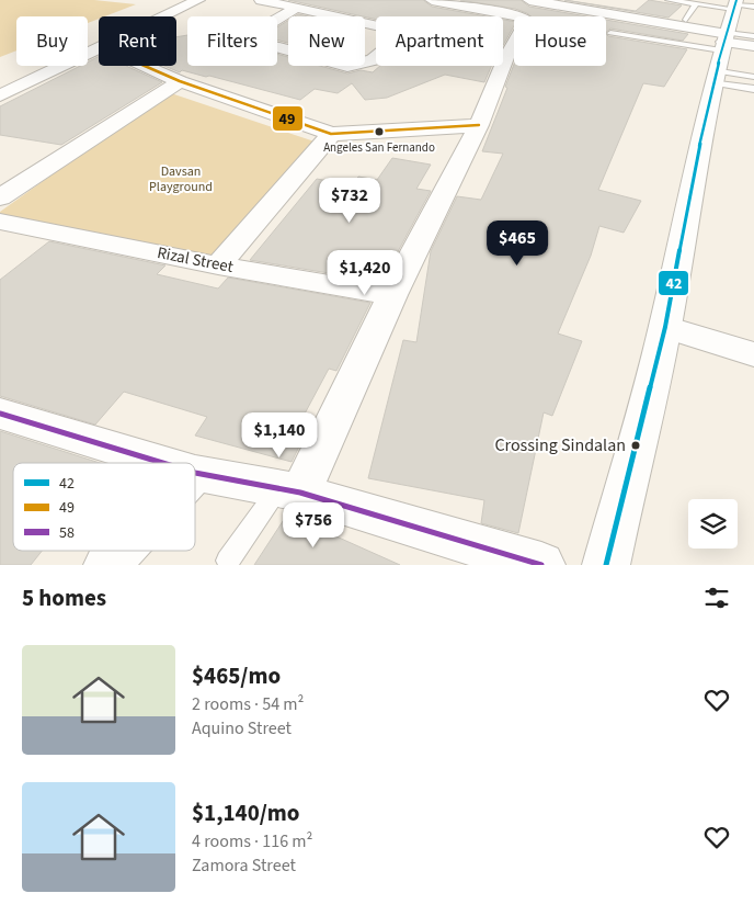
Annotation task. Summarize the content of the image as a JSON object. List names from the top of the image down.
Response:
{
  "streets": {
    "main road": ["Rizal Street"]
  },
  "parks": ["Davsan Playground"],
  "places": ["Angeles San Fernando", "Crossing Sindalan"],
  "lines": ["transit line 42", "transit line 49", "transit line 58"],
  "legend": ["42", "49", "58"],
  "page": {
    "chip": [
      "Buy",
      "Rent",
      "Filters",
      "New",
      "Apartment",
      "House"
    ],
    "price": [
      "$732",
      "$465",
      "$1,420",
      "$1,140",
      "$756"
    ],
    "heading": "5 homes",
    "list": [
      {
        "name": "$465/mo",
        "note": "2 rooms · 54 m² · Aquino Street"
      },
      {
        "name": "$1,140/mo",
        "note": "4 rooms · 116 m² · Zamora Street"
      }
    ]
  }
}
